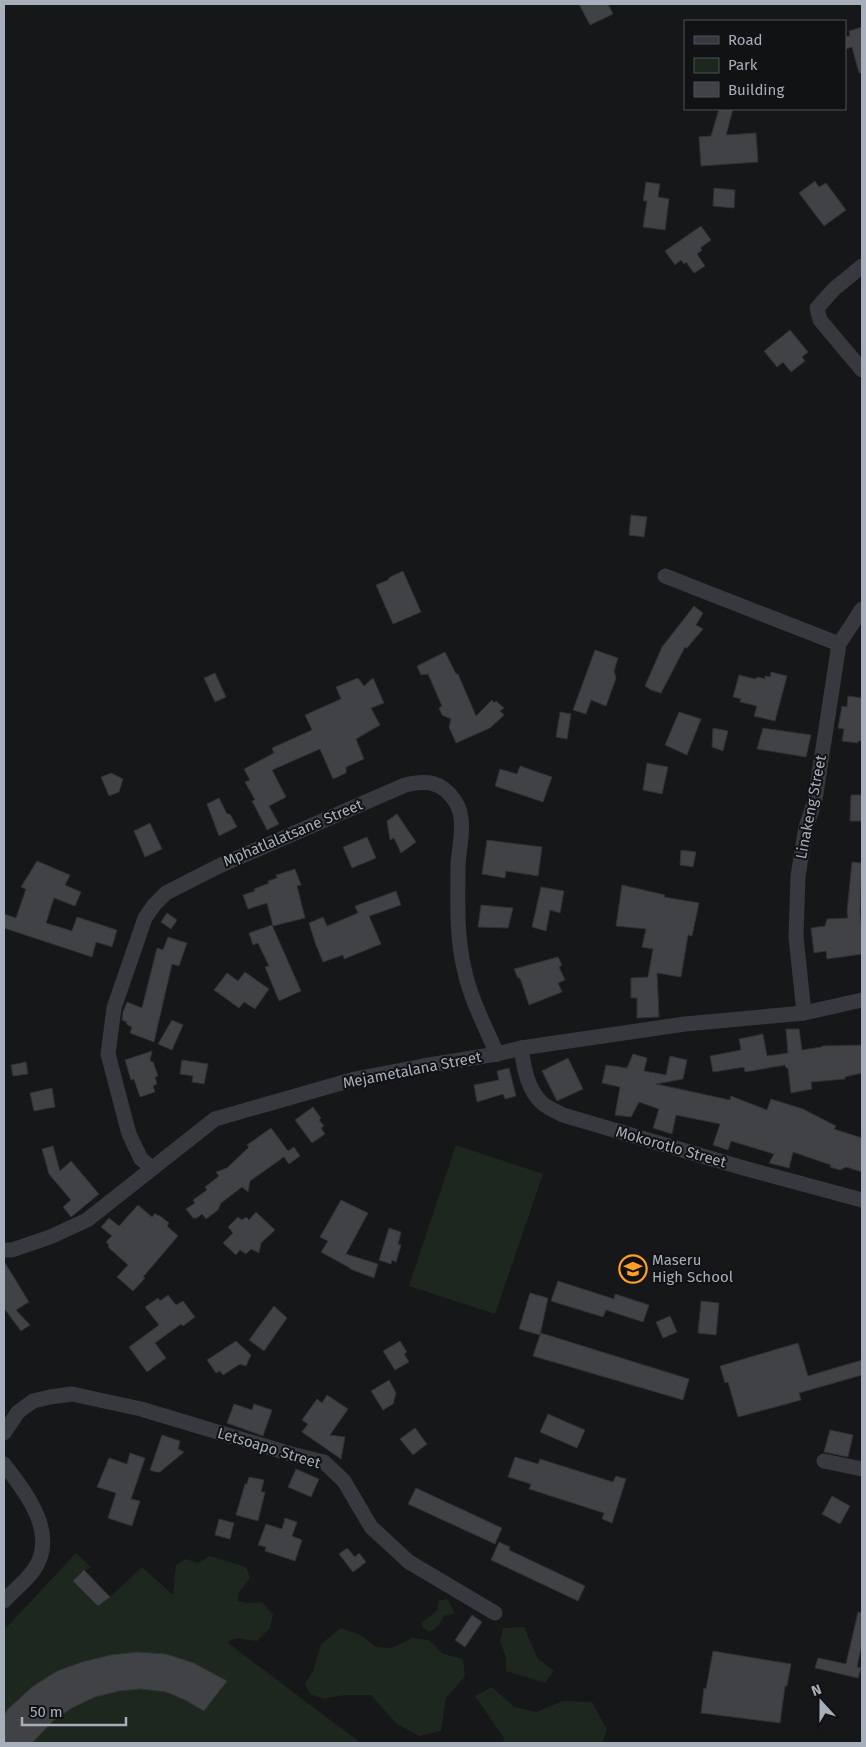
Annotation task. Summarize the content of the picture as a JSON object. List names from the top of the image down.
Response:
{
  "streets": {
    "street": [
      "Linakeng Street",
      "Mphatlalatsane Street",
      "Mejametalana Street",
      "Mokorotlo Street",
      "Letsoapo Street"
    ]
  },
  "crossings": [
    ["Linakeng Street", "Mejametalana Street"],
    ["Mphatlalatsane Street", "Mejametalana Street"],
    ["Mejametalana Street", "Mokorotlo Street"]
  ],
  "places": {
    "school or university": ["Maseru High School"]
  },
  "legend": ["Road", "Park", "Building"],
  "scale_bar": "50 m",
  "north": "top"
}
